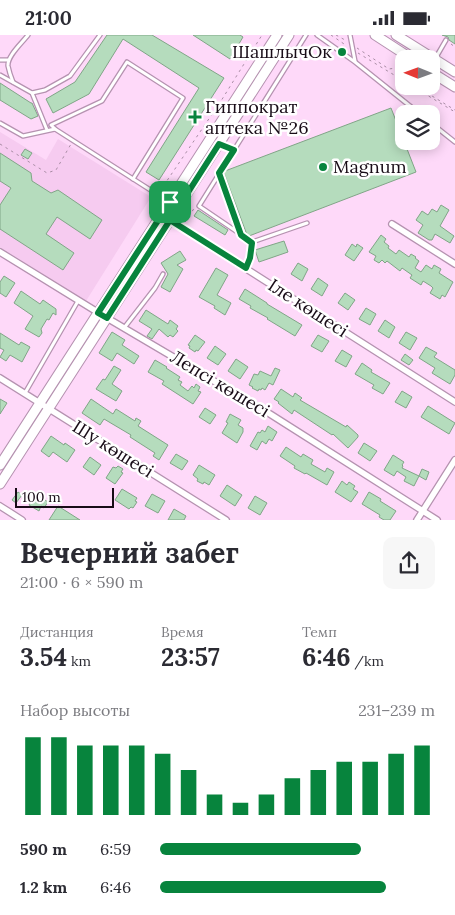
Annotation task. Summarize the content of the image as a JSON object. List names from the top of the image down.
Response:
{
  "streets": {
    "street": ["Іле көшесі", "Лепсі көшесі", "Шу көшесі"]
  },
  "places": {
    "other": ["ШашлычОк", "Magnum"],
    "health": ["Гиппократ аптека №26"]
  },
  "scale_bar": "100 m",
  "north": "left",
  "page": {
    "status": "21:00",
    "scale": "100 m",
    "heading": ["Вечерний забег", "21:00 · 6 × 590 m"],
    "stats": [
      ["Дистанция", "3.54 km"],
      ["Время", "23:57"],
      ["Темп", "6:46 /km"]
    ],
    "chart": ["Набор высоты", "231–239 m"],
    "list": [
      {
        "name": "590 m",
        "note": "6:59"
      },
      {
        "name": "1.2 km",
        "note": "6:46"
      }
    ]
  }
}
